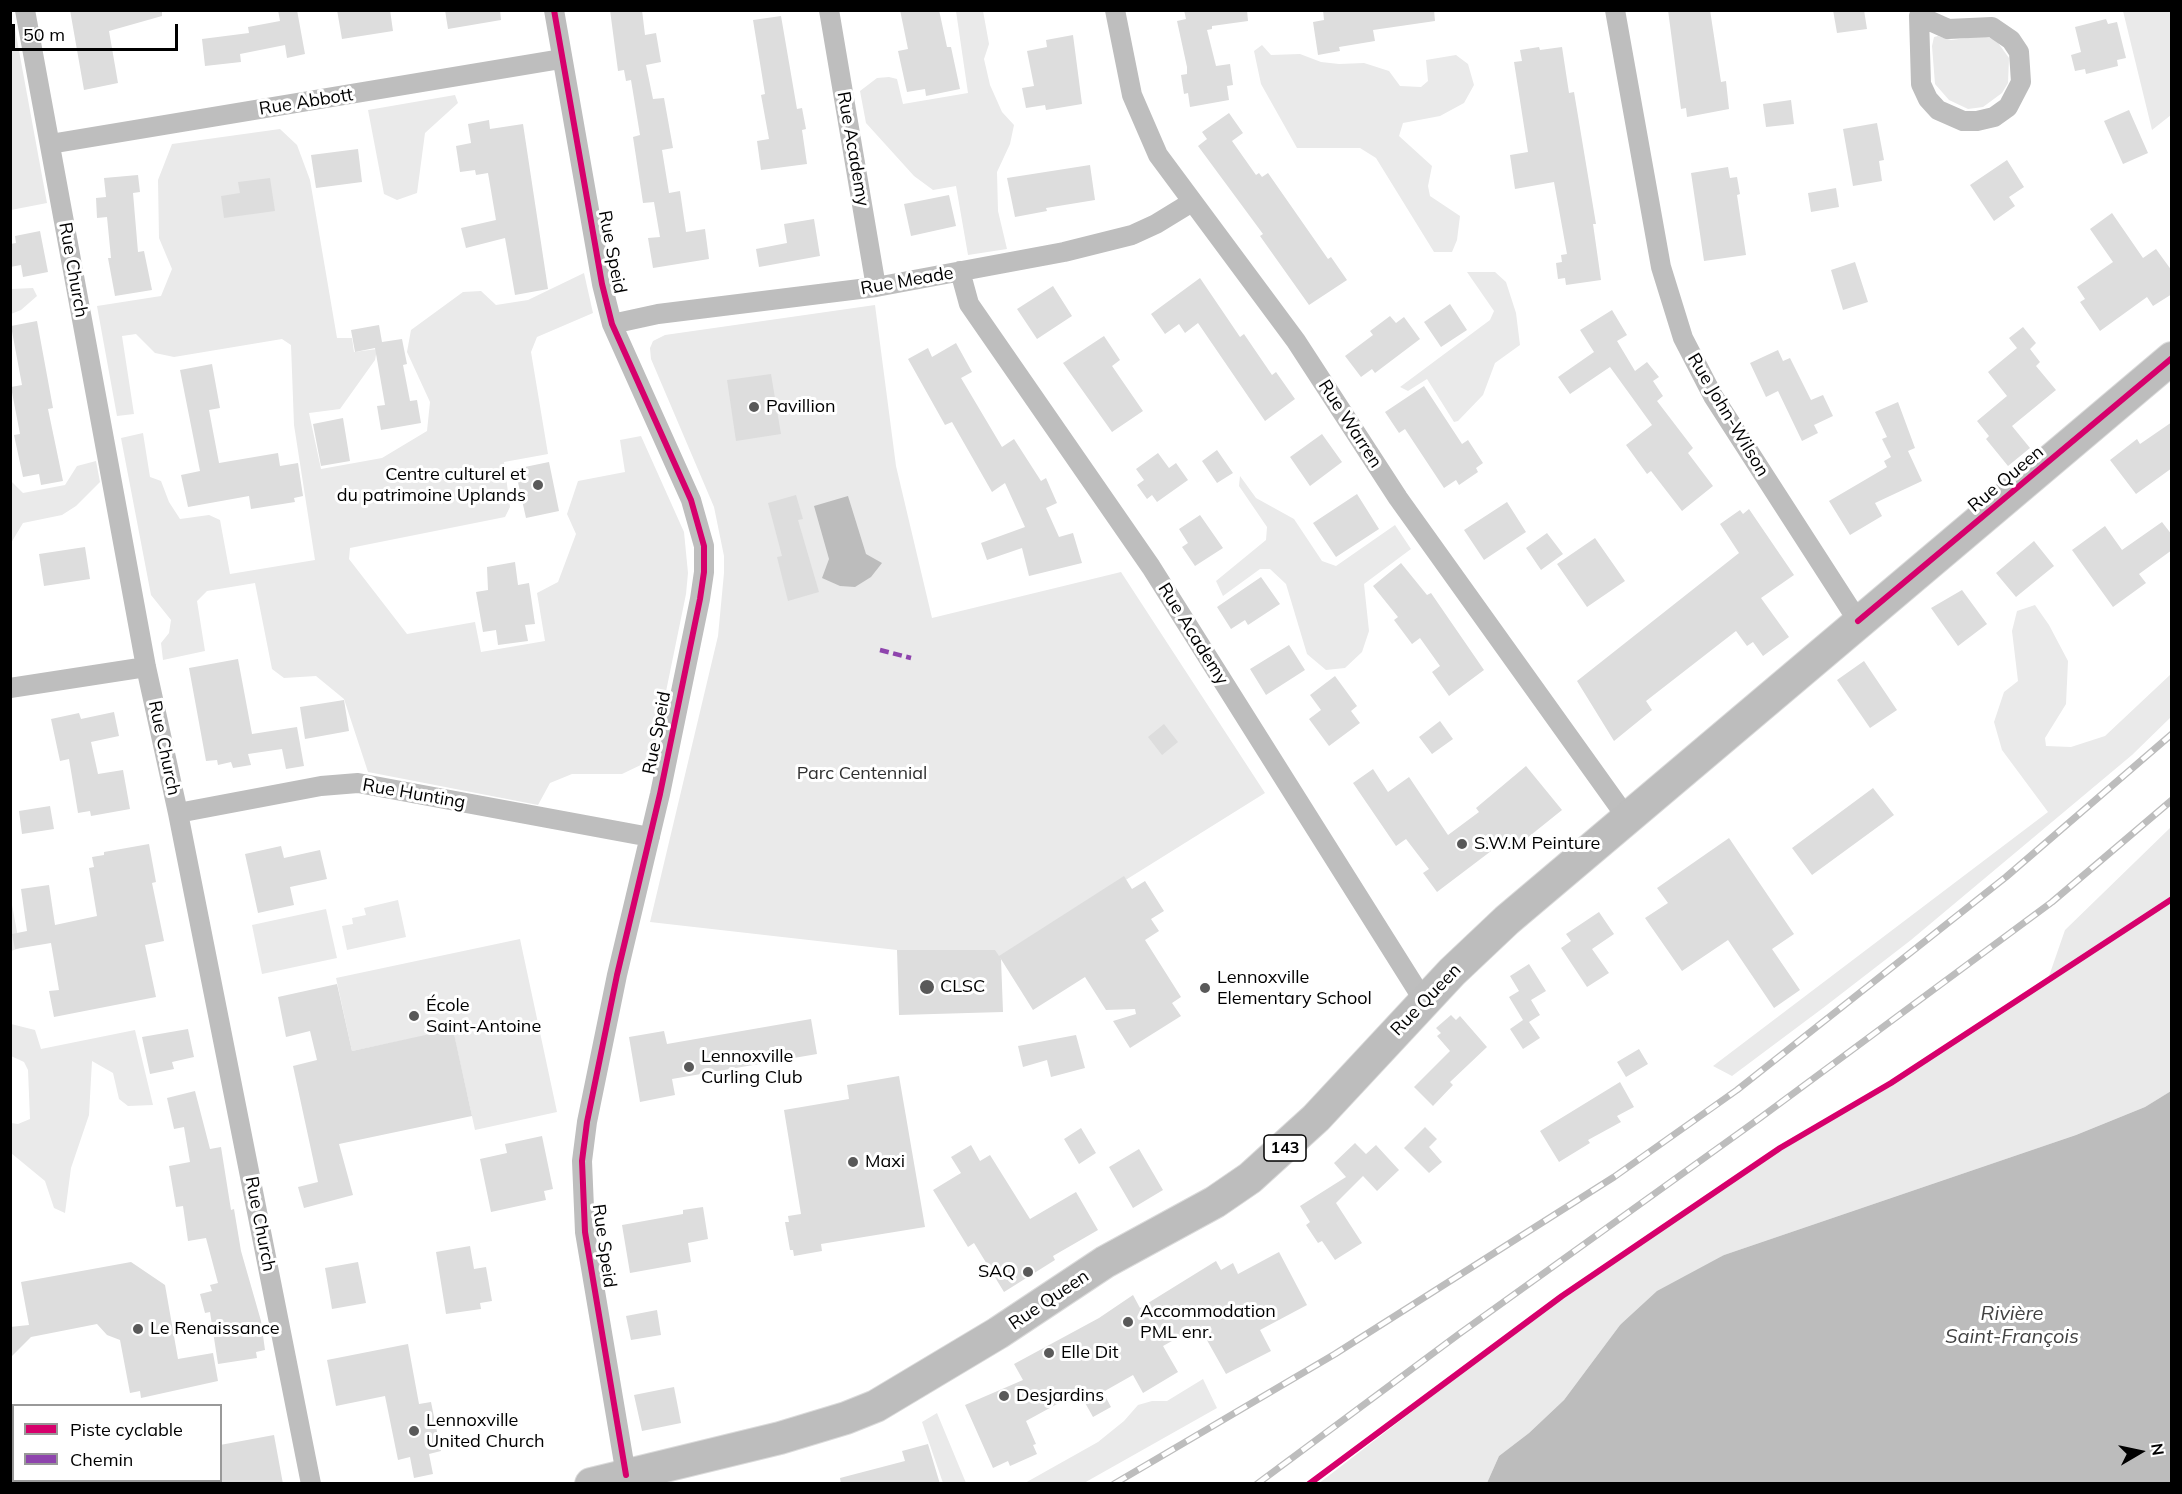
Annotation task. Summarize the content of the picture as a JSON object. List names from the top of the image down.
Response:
{
  "streets": {
    "main road": ["Rue Queen", "143"],
    "street": [
      "Rue Abbott",
      "Rue Academy",
      "Rue Speid",
      "Rue Church",
      "Rue Meade",
      "Rue John-Wilson",
      "Rue Warren",
      "Rue Hunting"
    ]
  },
  "crossings": [
    ["Rue Abbott", "Rue Speid"],
    ["Rue Abbott", "Rue Church"],
    ["Rue Academy", "Rue Meade"],
    ["Rue Academy", "Rue Queen"],
    ["Rue Speid", "Rue Meade"],
    ["Rue Speid", "Rue Queen"],
    ["Rue Speid", "Rue Hunting"],
    ["Rue Church", "Rue Hunting"],
    ["Rue Meade", "Rue Warren"],
    ["Rue John-Wilson", "Rue Queen"],
    ["Rue Warren", "Rue Queen"]
  ],
  "water": ["Rivière Saint-François"],
  "parks": ["Parc Centennial"],
  "places": [
    "Pavillion",
    "Centre culturel et du patrimoine Uplands",
    "S.W.M Peinture",
    "CLSC",
    "Lennoxville Elementary School",
    "École Saint-Antoine",
    "Lennoxville Curling Club",
    "Maxi",
    "SAQ",
    "Accommodation PML enr.",
    "Le Renaissance",
    "Elle Dit",
    "Desjardins",
    "Lennoxville United Church"
  ],
  "legend": ["Piste cyclable", "Chemin"],
  "scale_bar": "50 m",
  "north": "right"
}
